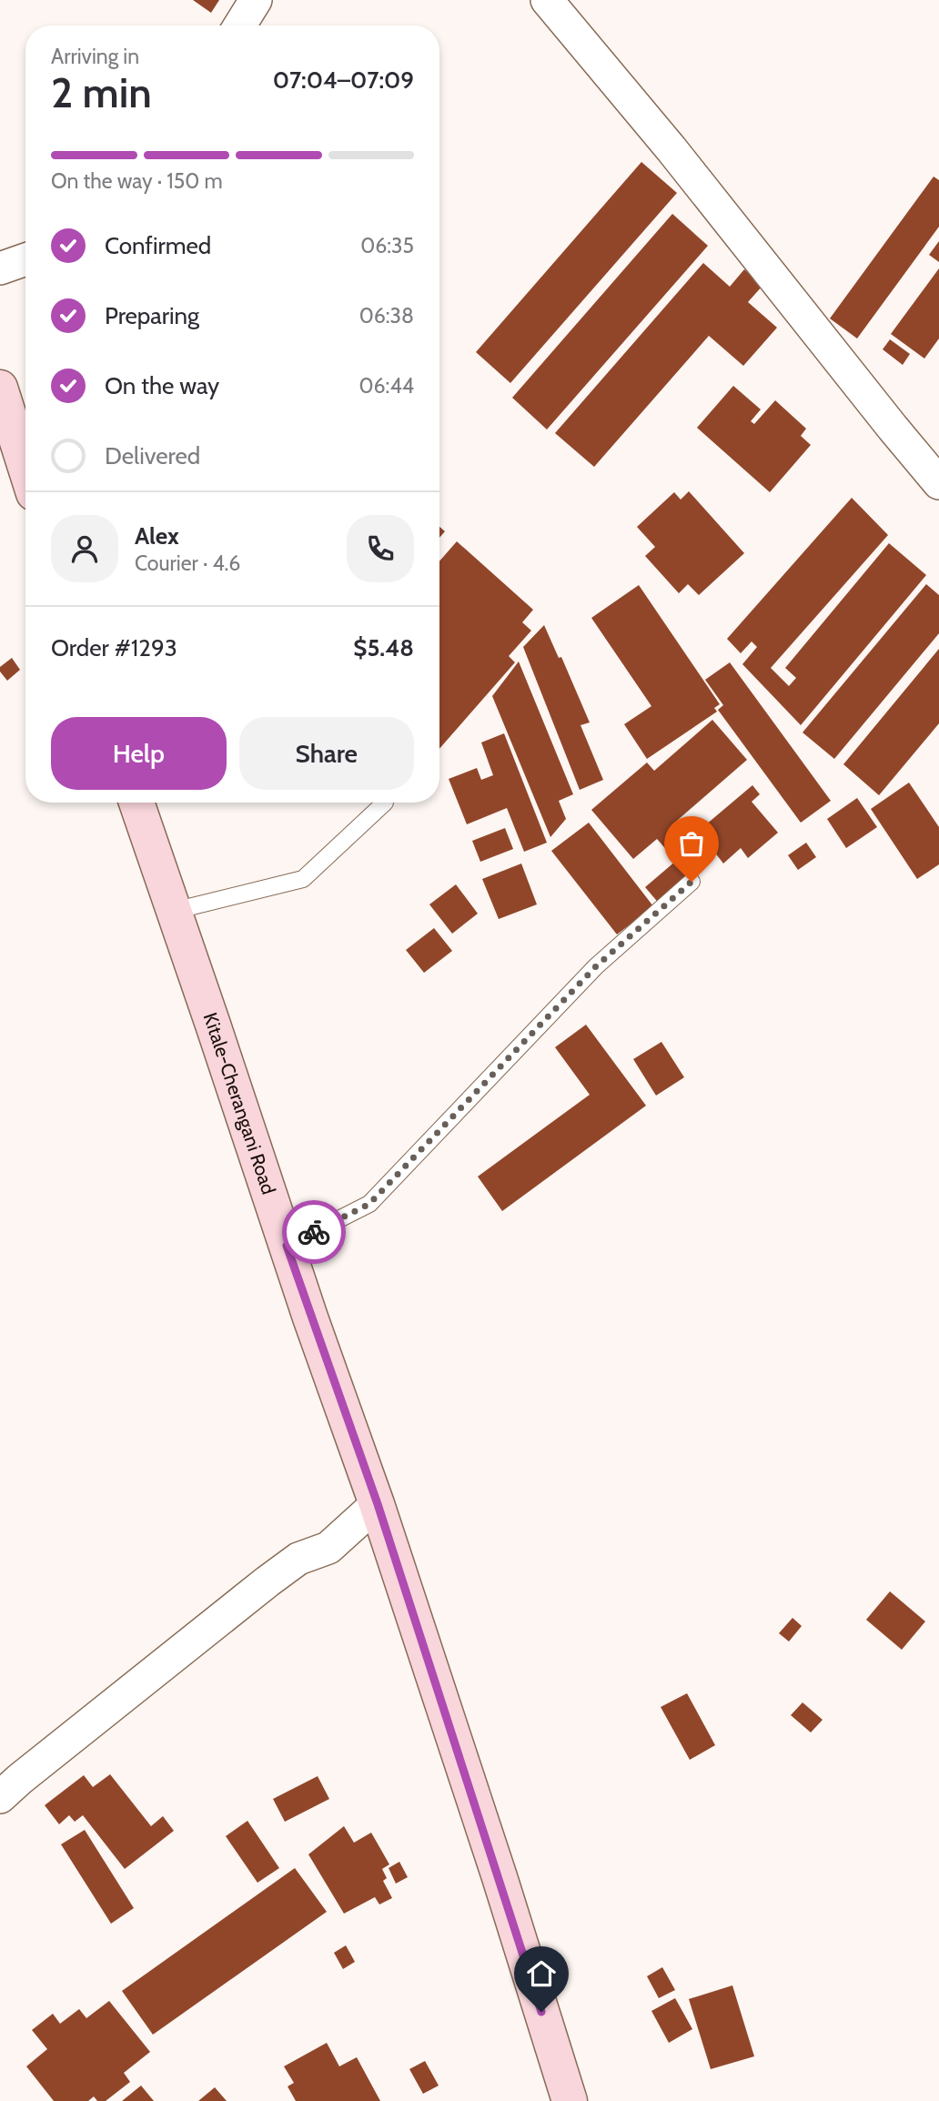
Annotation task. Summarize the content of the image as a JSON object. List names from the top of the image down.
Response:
{
  "streets": {
    "main road": ["Kitale-Cherangani Road"]
  },
  "page": {
    "heading": ["2 min", "Arriving in", "07:04–07:09"],
    "panel": [
      "Alex",
      "Courier · 4.6",
      "Order #1293",
      "$5.48"
    ],
    "bar": "On the way · 150 m",
    "list": [
      ["Confirmed", "06:35"],
      ["Preparing", "06:38"],
      ["On the way", "06:44"],
      "Delivered"
    ],
    "buttons": ["Help", "Share"]
  }
}
